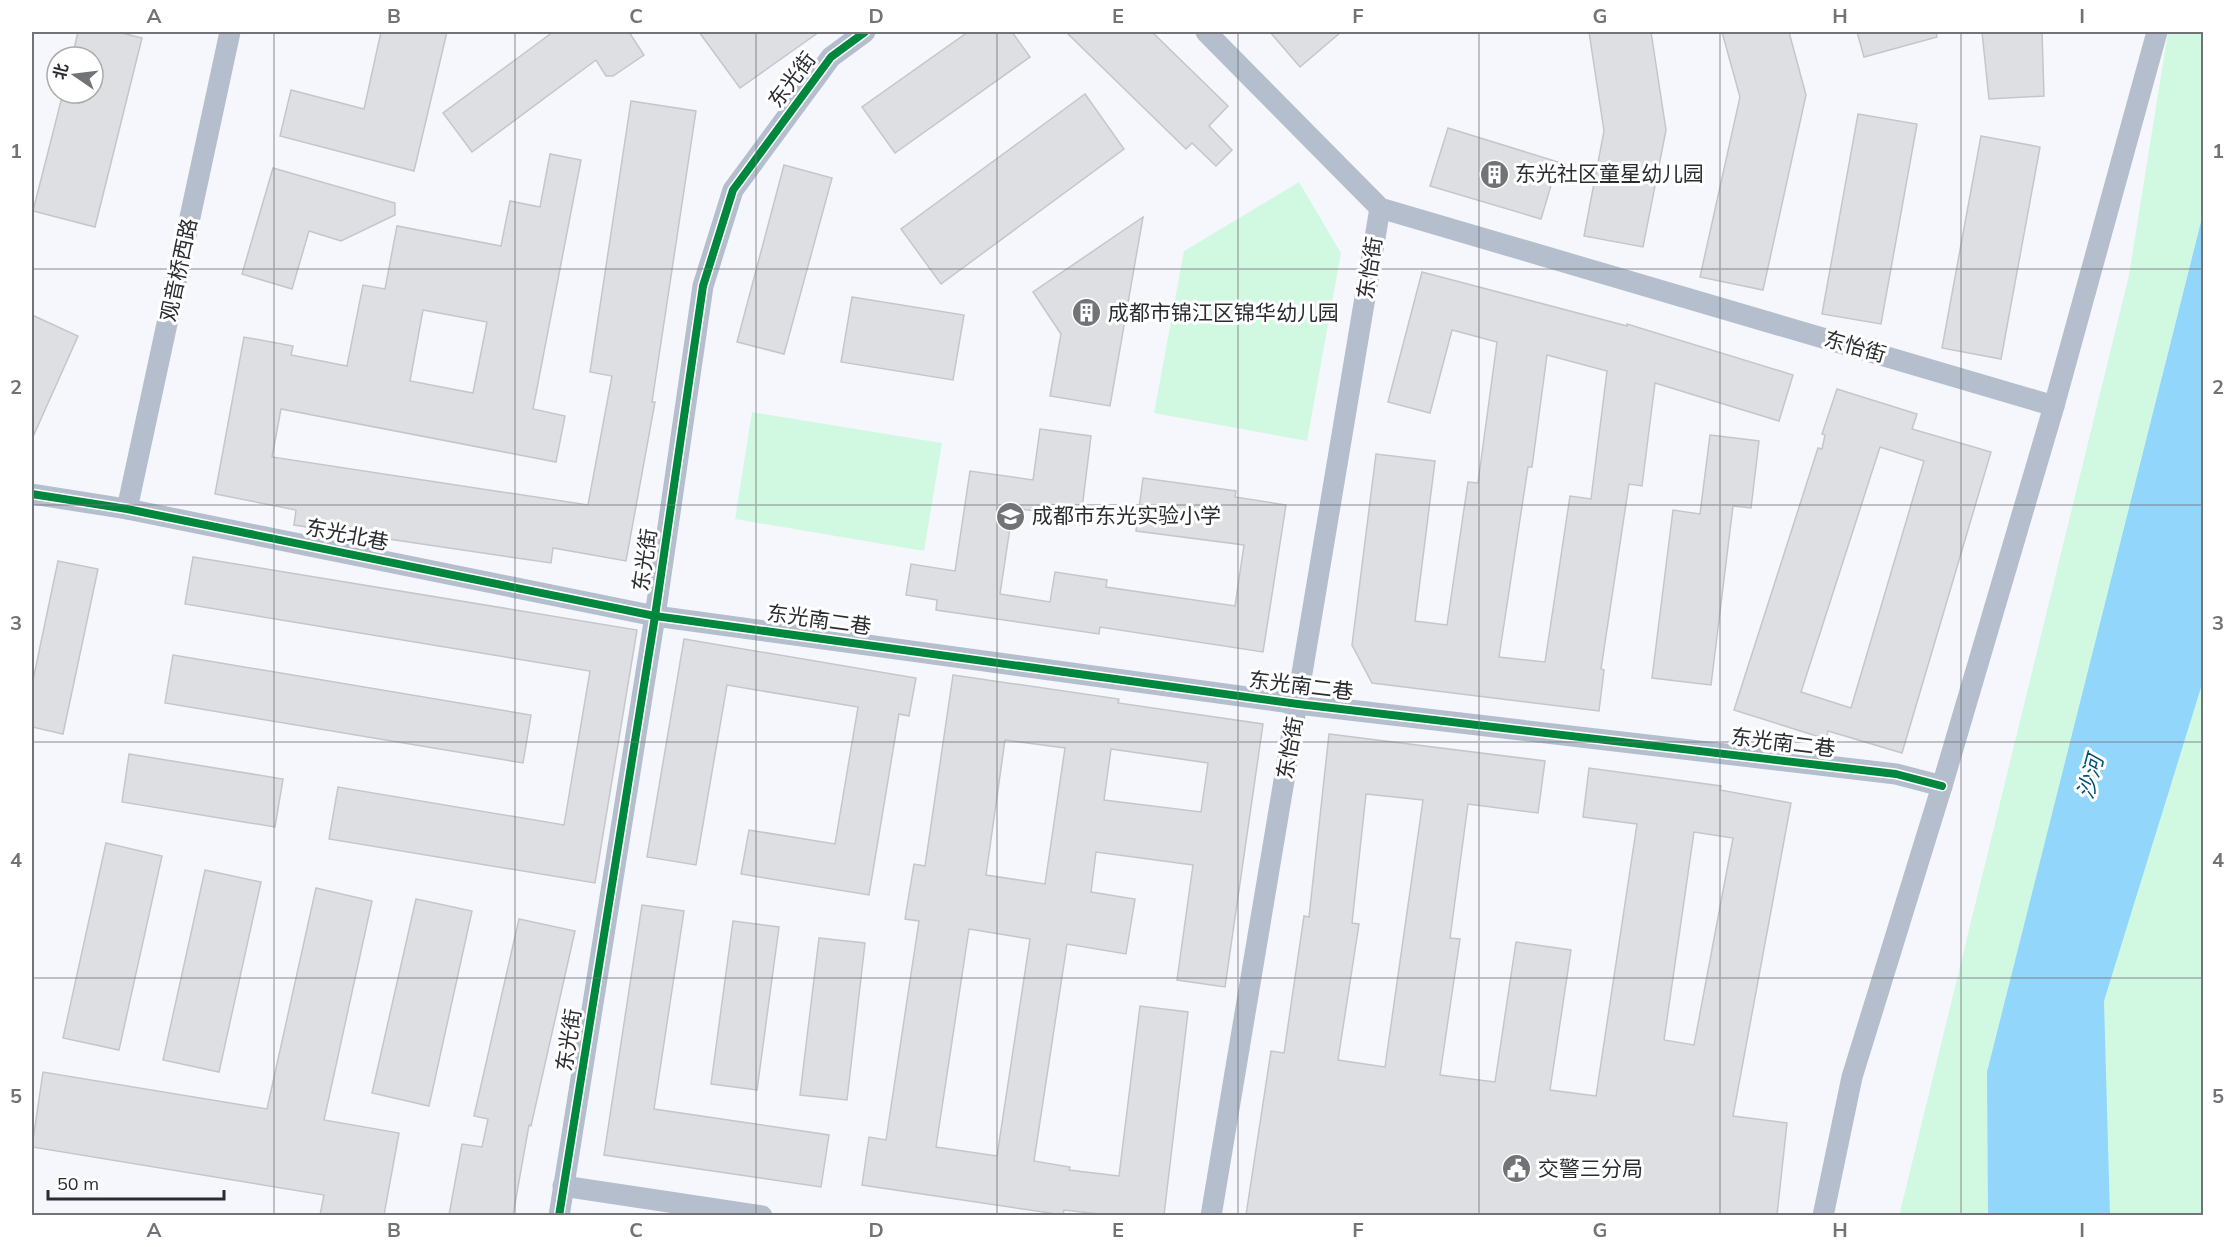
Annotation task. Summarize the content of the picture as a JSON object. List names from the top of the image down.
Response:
{
  "streets": {
    "street": [
      "东光街",
      "东怡街",
      "观音桥西路",
      "东光北巷",
      "东光南二巷"
    ]
  },
  "crossings": [
    ["东光街", "东光北巷"],
    ["东光街", "东光南二巷"],
    ["东怡街", "东光南二巷"],
    ["观音桥西路", "东光北巷"],
    ["东光北巷", "东光南二巷"]
  ],
  "water": ["沙河"],
  "places": {
    "building": ["东光社区童星幼儿园", "成都市锦江区锦华幼儿园"],
    "school or university": ["成都市东光实验小学"],
    "public building": ["交警三分局"]
  },
  "scale_bar": "50 m",
  "north": "left",
  "grid": {
    "columns": [
      "A",
      "B",
      "C",
      "D",
      "E",
      "F",
      "G",
      "H",
      "I"
    ],
    "rows": [
      "1",
      "2",
      "3",
      "4",
      "5"
    ]
  }
}
